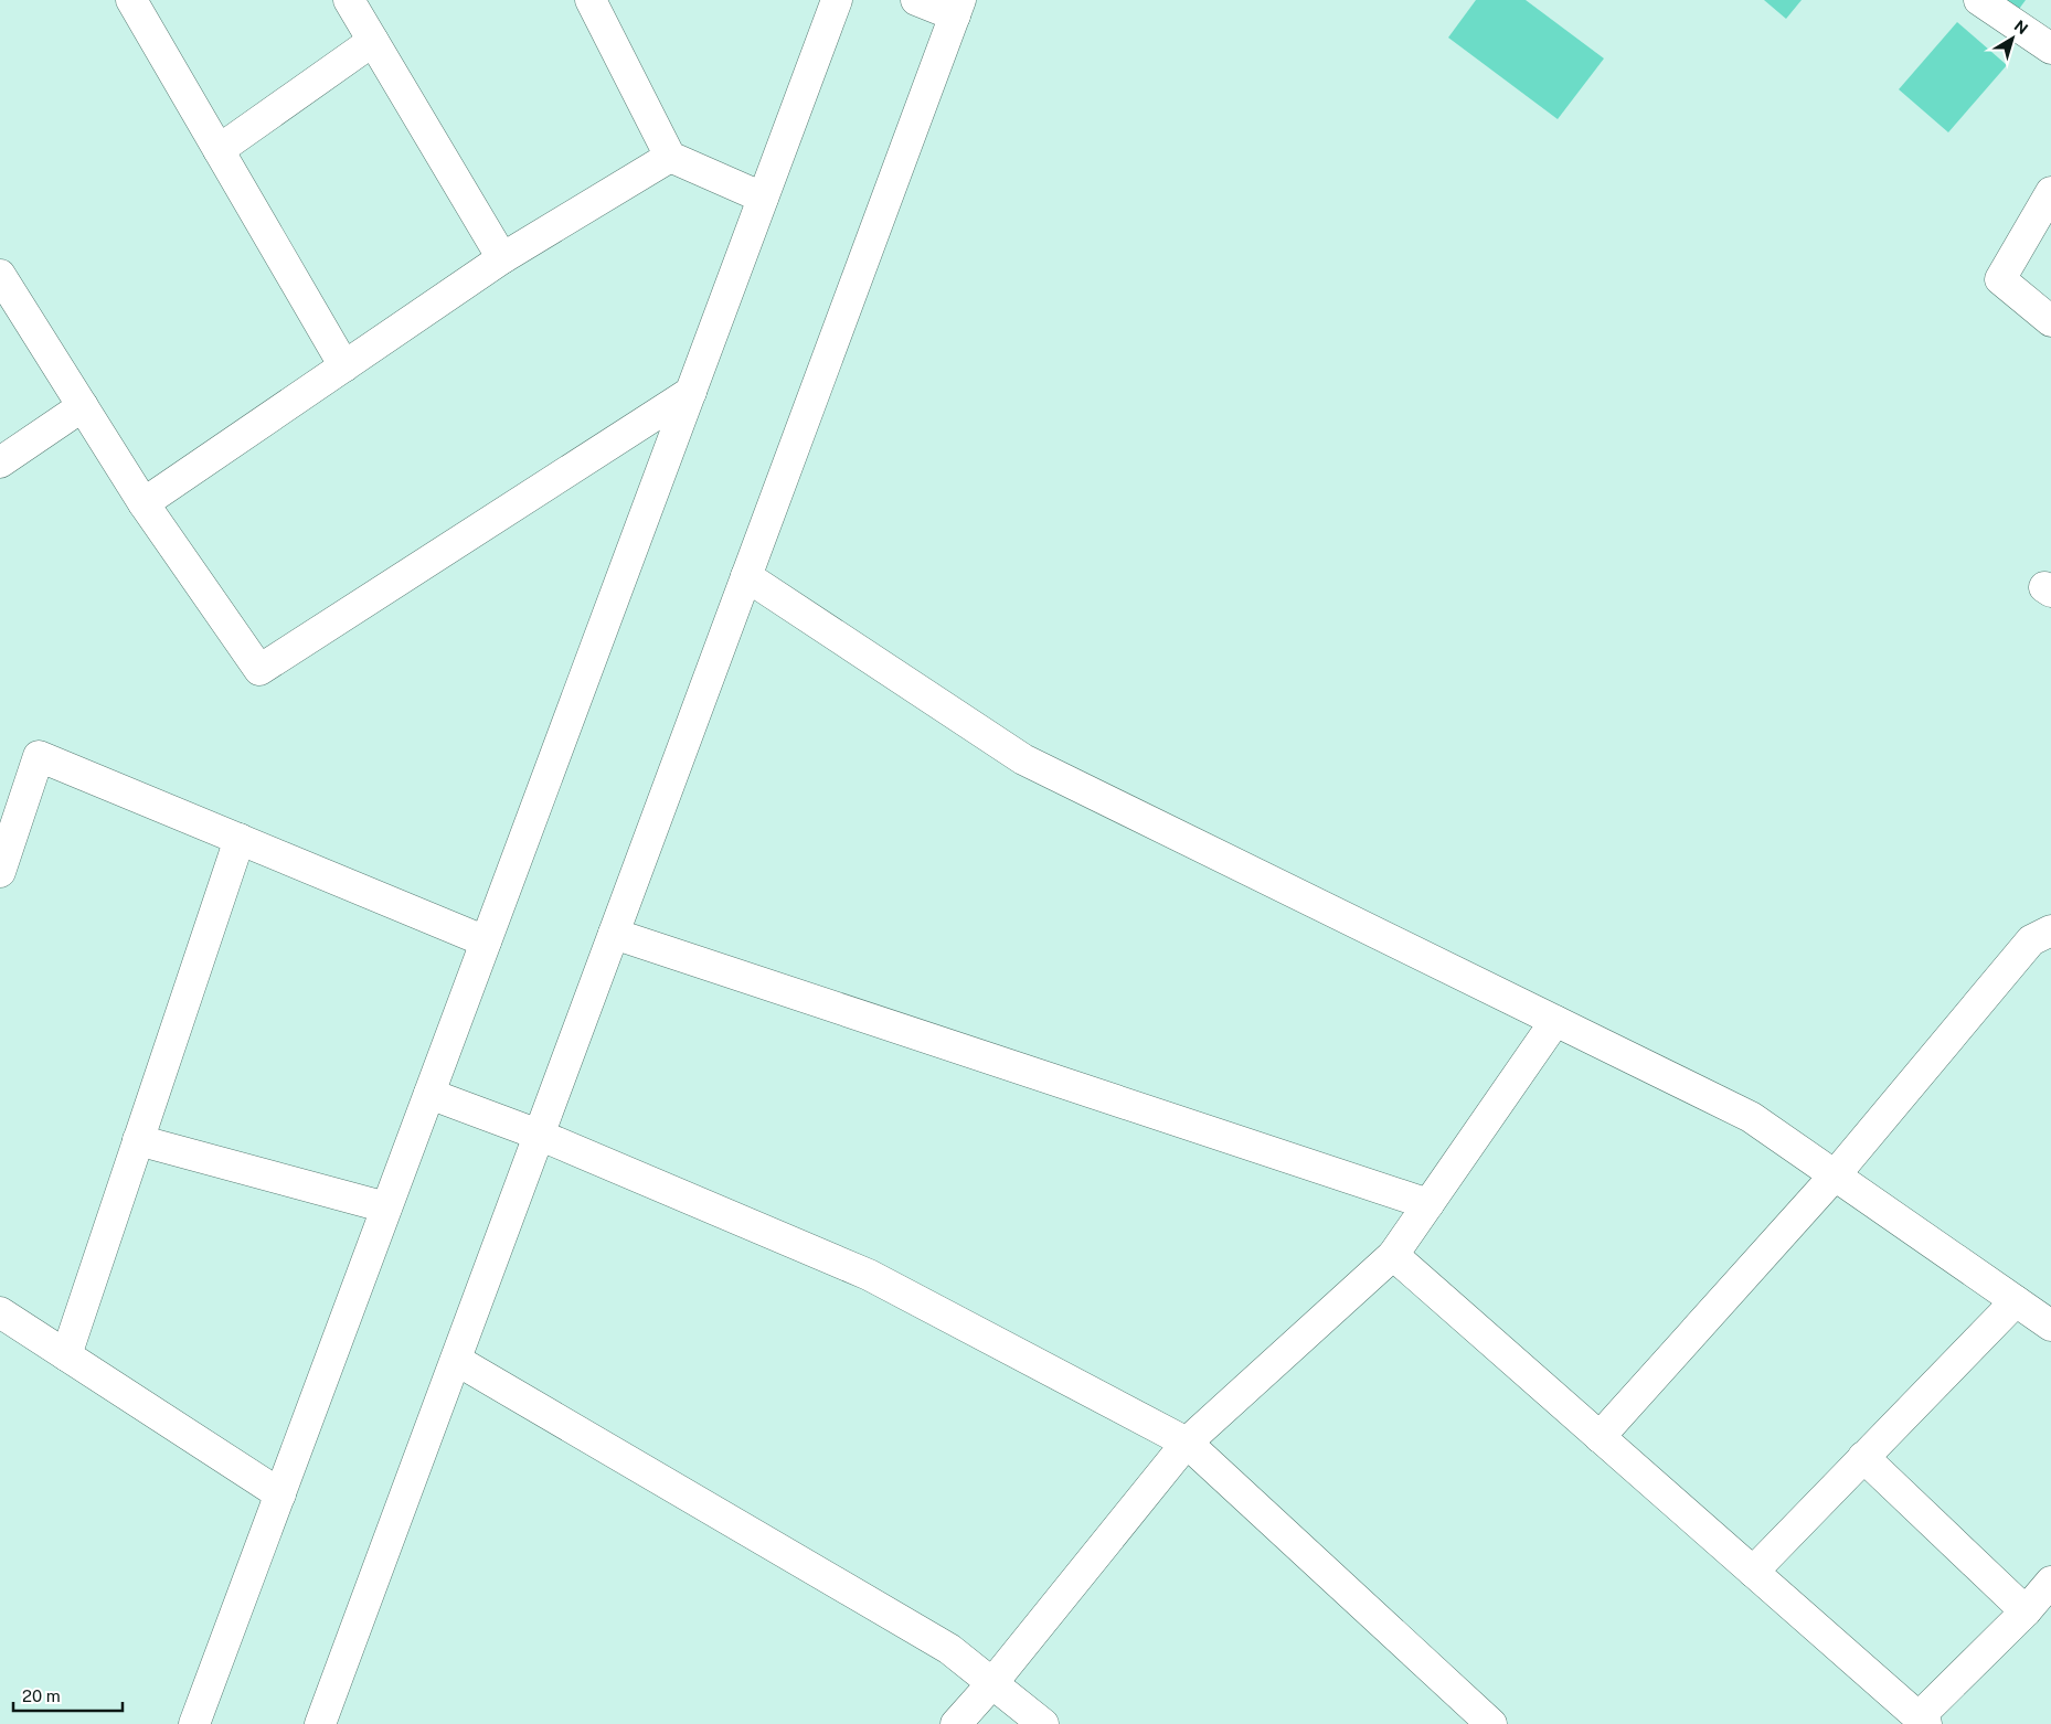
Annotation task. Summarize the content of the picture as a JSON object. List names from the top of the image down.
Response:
{
  "scale_bar": "20 m",
  "north": "top right"
}
